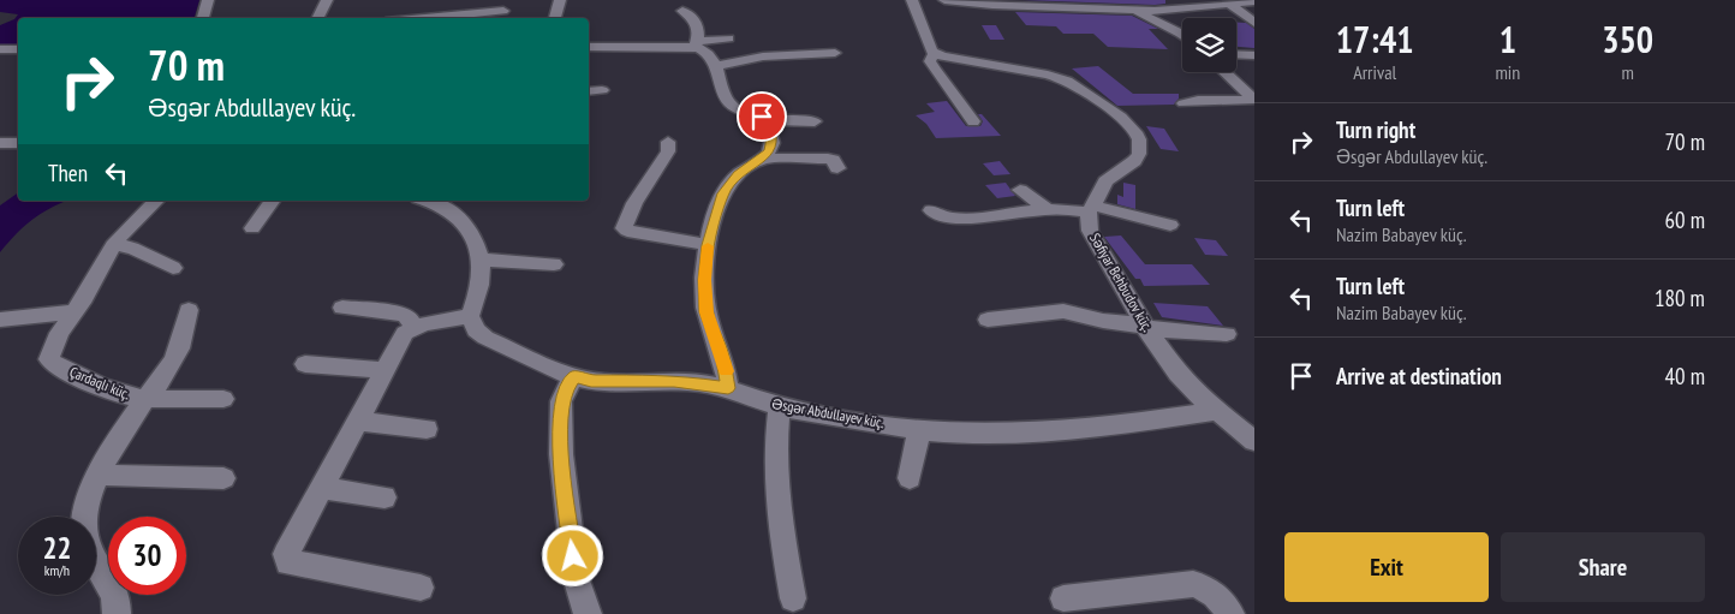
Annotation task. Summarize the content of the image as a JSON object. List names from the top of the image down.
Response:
{
  "streets": {
    "street": ["Səfiyar Behbudov küç.", "Çardaqlı küç.", "Əsgər Abdullayev küç."]
  },
  "crossings": [
    ["Səfiyar Behbudov küç.", "Əsgər Abdullayev küç."]
  ],
  "page": {
    "eta": [
      "17:41",
      "Arrival",
      "1",
      "min",
      "350",
      "m"
    ],
    "turn": ["70 m", "Əsgər Abdullayev küç."],
    "list": [
      {
        "name": "Turn right",
        "note": "Əsgər Abdullayev küç.",
        "value": "70 m"
      },
      {
        "name": "Turn left",
        "note": "Nazim Babayev küç.",
        "value": "60 m"
      },
      {
        "name": "Turn left",
        "note": "Nazim Babayev küç.",
        "value": "180 m"
      },
      {
        "name": "Arrive at destination",
        "value": "40 m"
      }
    ],
    "then": "Then",
    "speed": "22 km/h",
    "limit": "30",
    "buttons": ["Exit", "Share"]
  }
}
